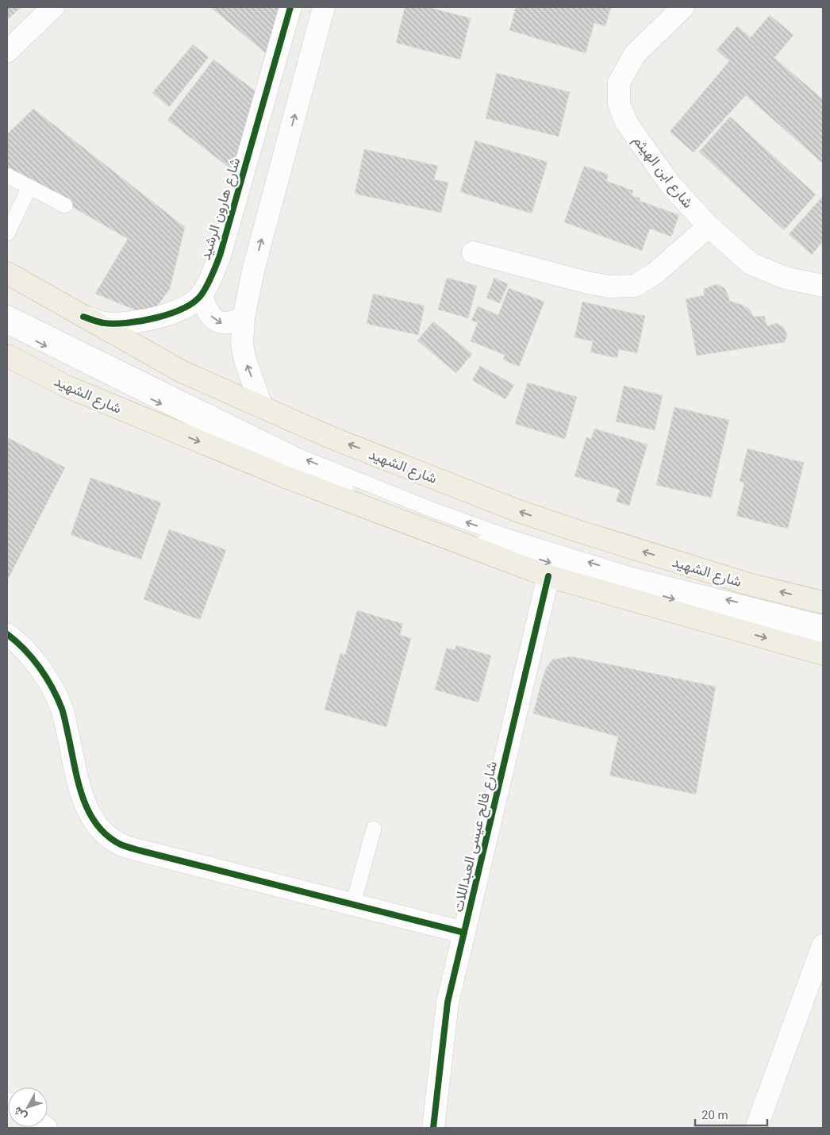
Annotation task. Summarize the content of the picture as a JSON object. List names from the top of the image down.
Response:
{
  "streets": {
    "highway": ["شارع الشهيد"],
    "street": ["شارع ابن الهيثم", "شارع هارون الرشيد", "شارع فالح عيسى العبداللات"]
  },
  "crossings": [
    ["شارع هارون الرشيد", "شارع الشهيد"],
    ["شارع الشهيد", "شارع فالح عيسى العبداللات"]
  ],
  "scale_bar": "20 m",
  "north": "bottom left"
}
